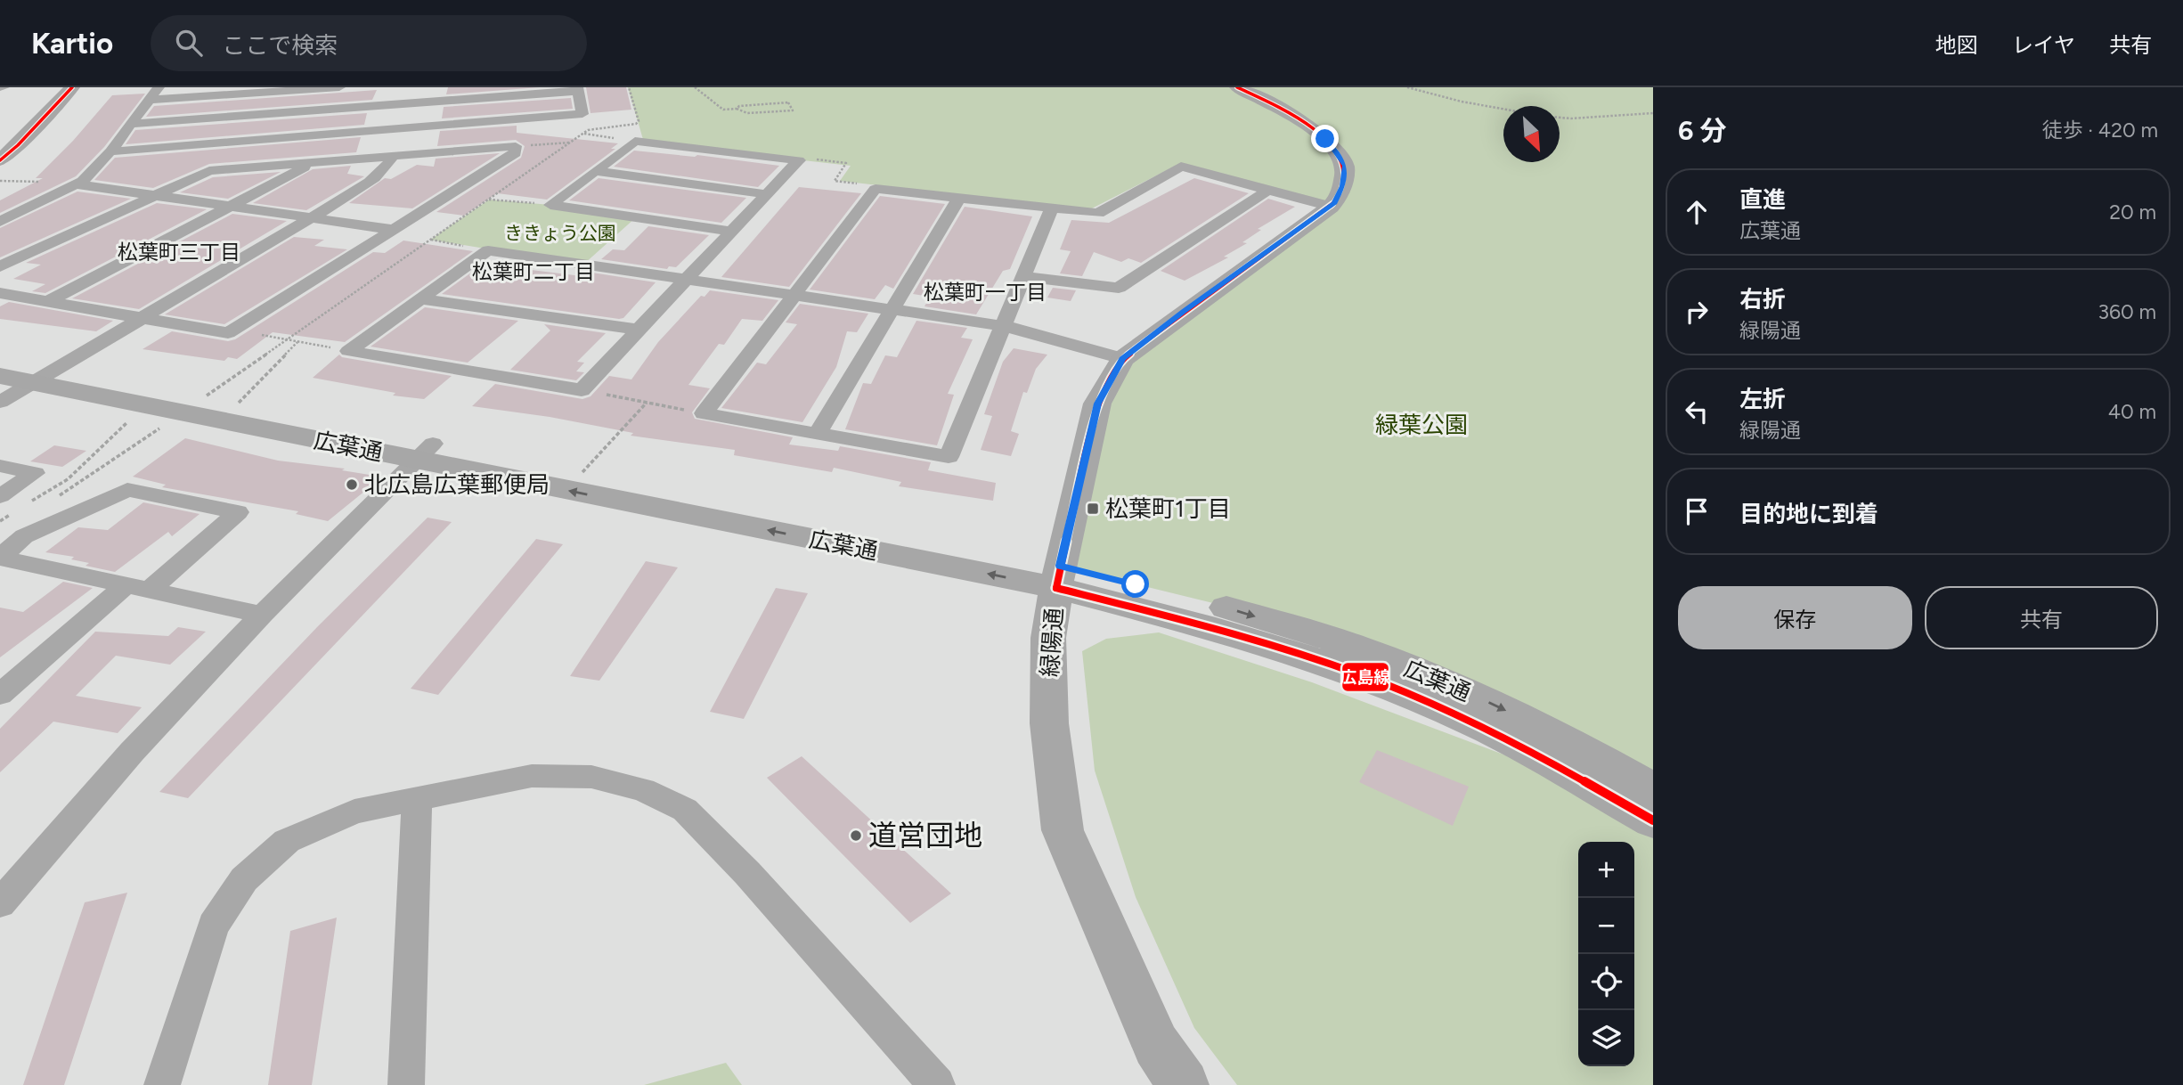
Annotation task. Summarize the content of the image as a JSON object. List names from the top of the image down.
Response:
{
  "streets": {
    "street": ["広葉通", "緑陽通"]
  },
  "crossings": [
    ["広葉通", "緑陽通"]
  ],
  "districts": ["松葉町三丁目", "松葉町二丁目", "松葉町一丁目"],
  "parks": ["ききょう公園", "緑葉公園"],
  "places": {
    "other": ["北広島広葉郵便局", "道営団地"],
    "transit": ["松葉町1丁目"]
  },
  "lines": ["transit line 広島線"],
  "north": "bottom right",
  "page": {
    "header": "Kartio",
    "search": "ここで検索",
    "nav": ["地図", "レイヤ", "共有"],
    "heading": ["6 分", "徒歩 · 420 m"],
    "list": [
      ["直進", "広葉通", "20 m"],
      ["右折", "緑陽通", "360 m"],
      ["左折", "緑陽通", "40 m"],
      "目的地に到着"
    ],
    "buttons": ["保存", "共有"],
    "map_buttons": ["+", "−"]
  }
}
